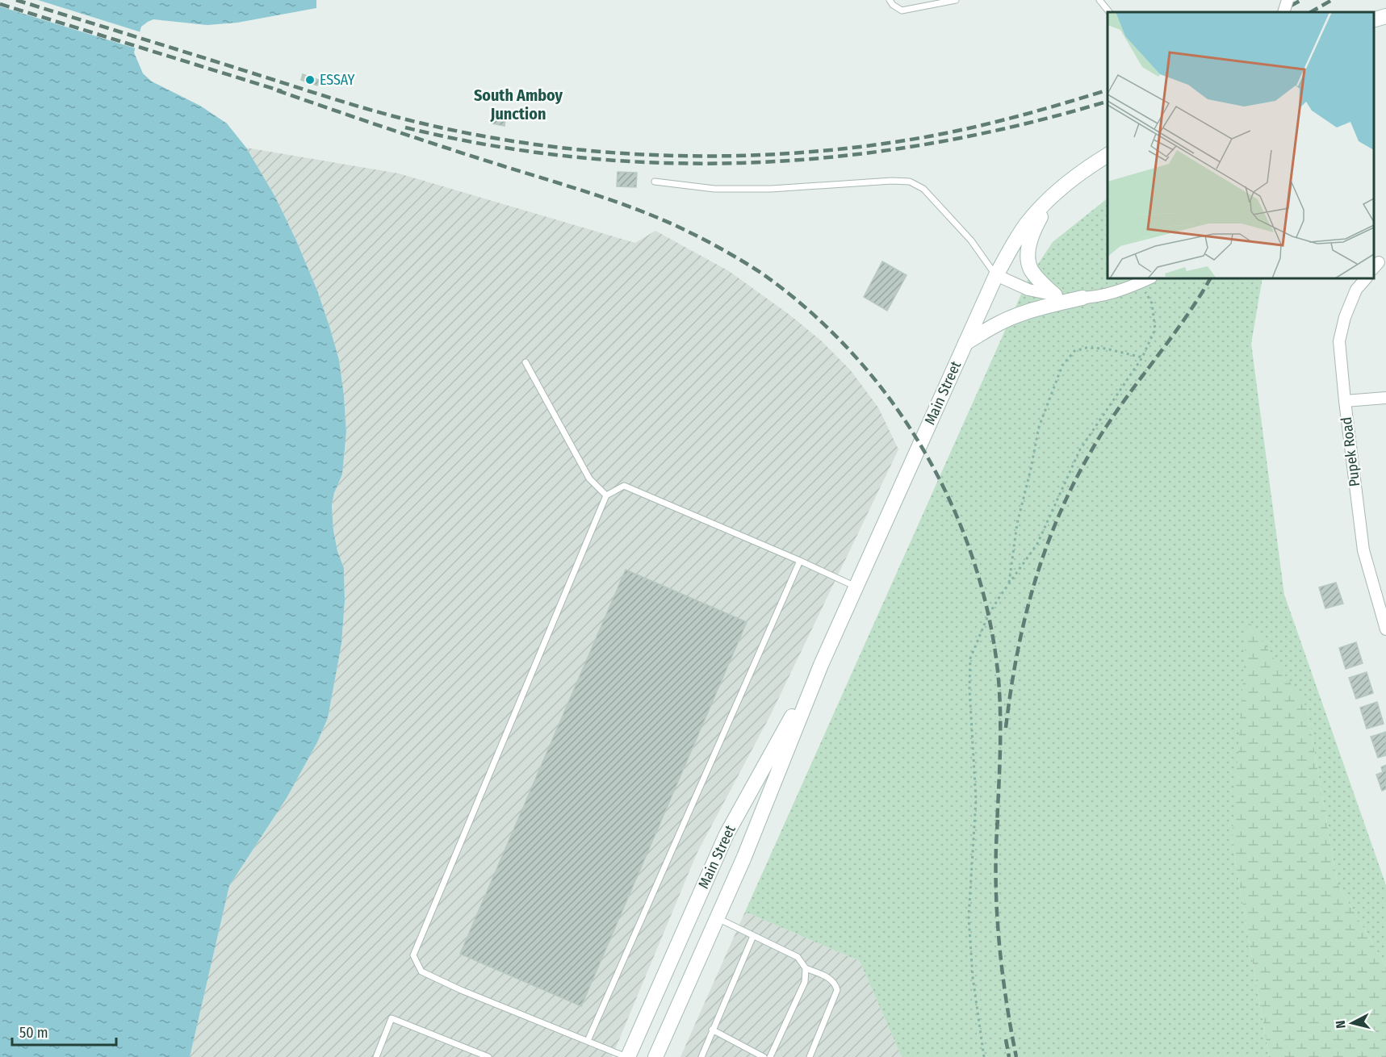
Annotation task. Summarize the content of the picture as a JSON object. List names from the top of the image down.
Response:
{
  "streets": {
    "main road": ["Main Street"],
    "street": ["Pupek Road"]
  },
  "districts": ["South Amboy Junction"],
  "places": ["ESSAY"],
  "scale_bar": "50 m",
  "north": "left"
}
